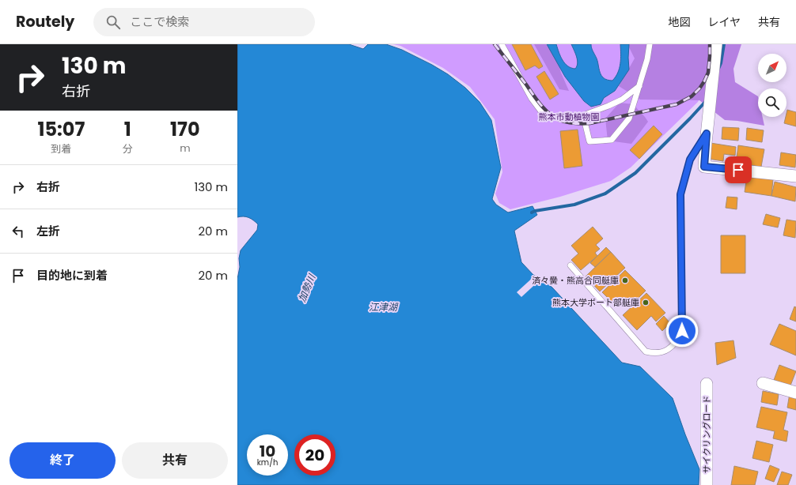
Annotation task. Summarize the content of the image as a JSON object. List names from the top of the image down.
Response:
{
  "streets": {
    "street": ["サイクリングロード"]
  },
  "water": ["加勢川", "江津湖"],
  "parks": ["熊本市動植物園"],
  "places": ["済々黌・熊高合同艇庫", "熊本大学ボート部艇庫"],
  "north": "top right",
  "page": {
    "header": "Routely",
    "search": "ここで検索",
    "nav": ["地図", "レイヤ", "共有"],
    "turn": ["130 m", "右折"],
    "eta": [
      "15:07",
      "到着",
      "1",
      "分",
      "170",
      "m"
    ],
    "list": [
      {
        "name": "右折",
        "value": "130 m"
      },
      {
        "name": "左折",
        "value": "20 m"
      },
      {
        "name": "目的地に到着",
        "value": "20 m"
      }
    ],
    "speed": "10 km/h",
    "limit": "20",
    "buttons": ["終了", "共有"]
  }
}
